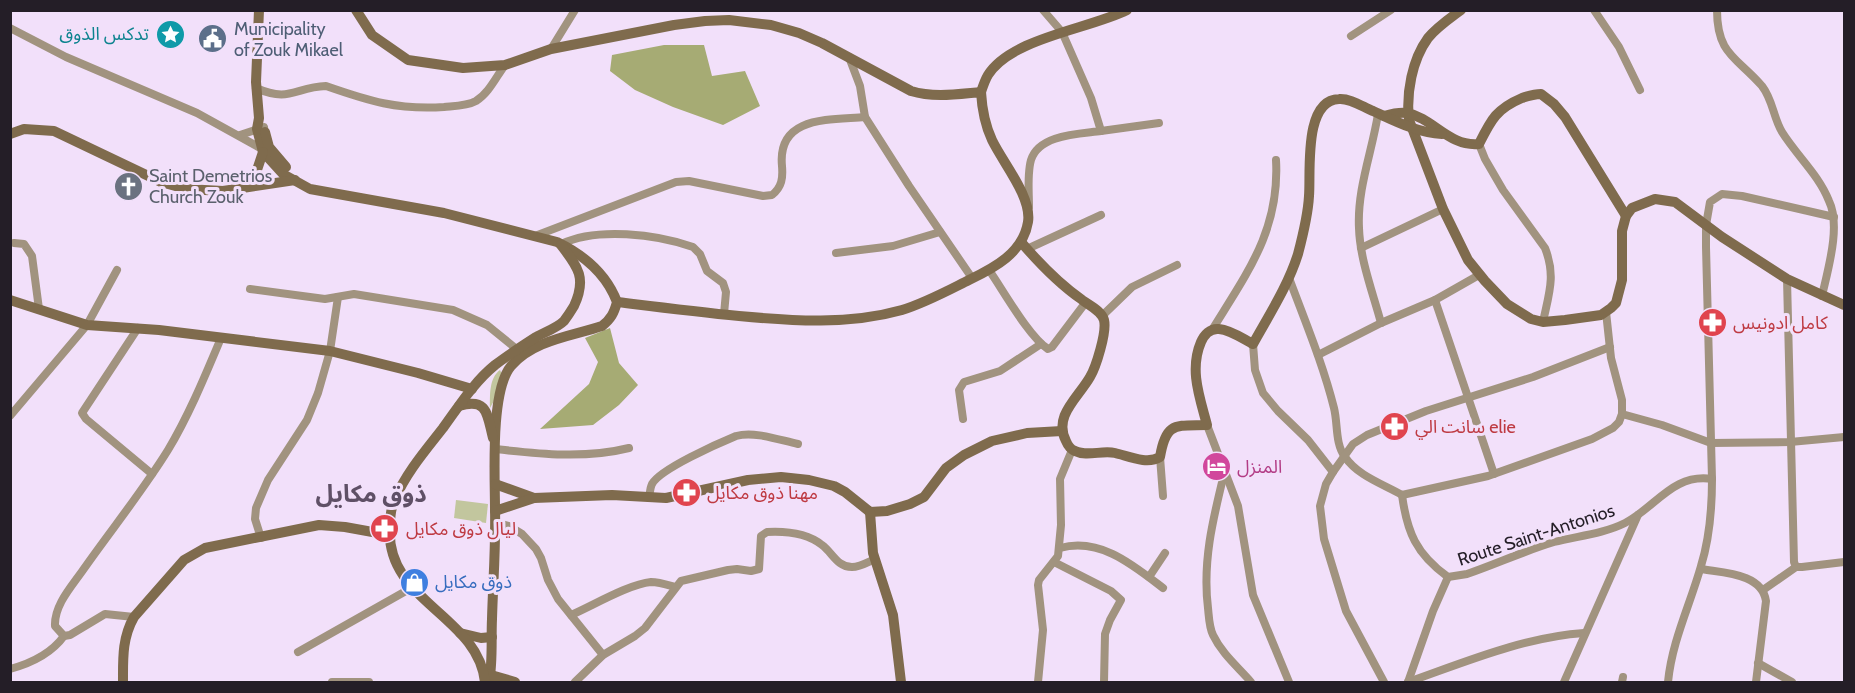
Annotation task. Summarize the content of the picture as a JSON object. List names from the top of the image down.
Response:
{
  "streets": {
    "street": ["Route Saint-Antonios"]
  },
  "districts": ["ذوق مكايل"],
  "places": {
    "place": ["تدكس الذوق"],
    "public building": ["Municipality of Zouk Mikael"],
    "church": ["Saint Demetrios Church Zouk"],
    "pharmacy": [
      "كامل ادونيس",
      "سانت الي elie",
      "مهنا ذوق مكايل",
      "ليال ذوق مكايل"
    ],
    "hotel": ["المنزل"],
    "shop": ["ذوق مكايل"]
  }
}
